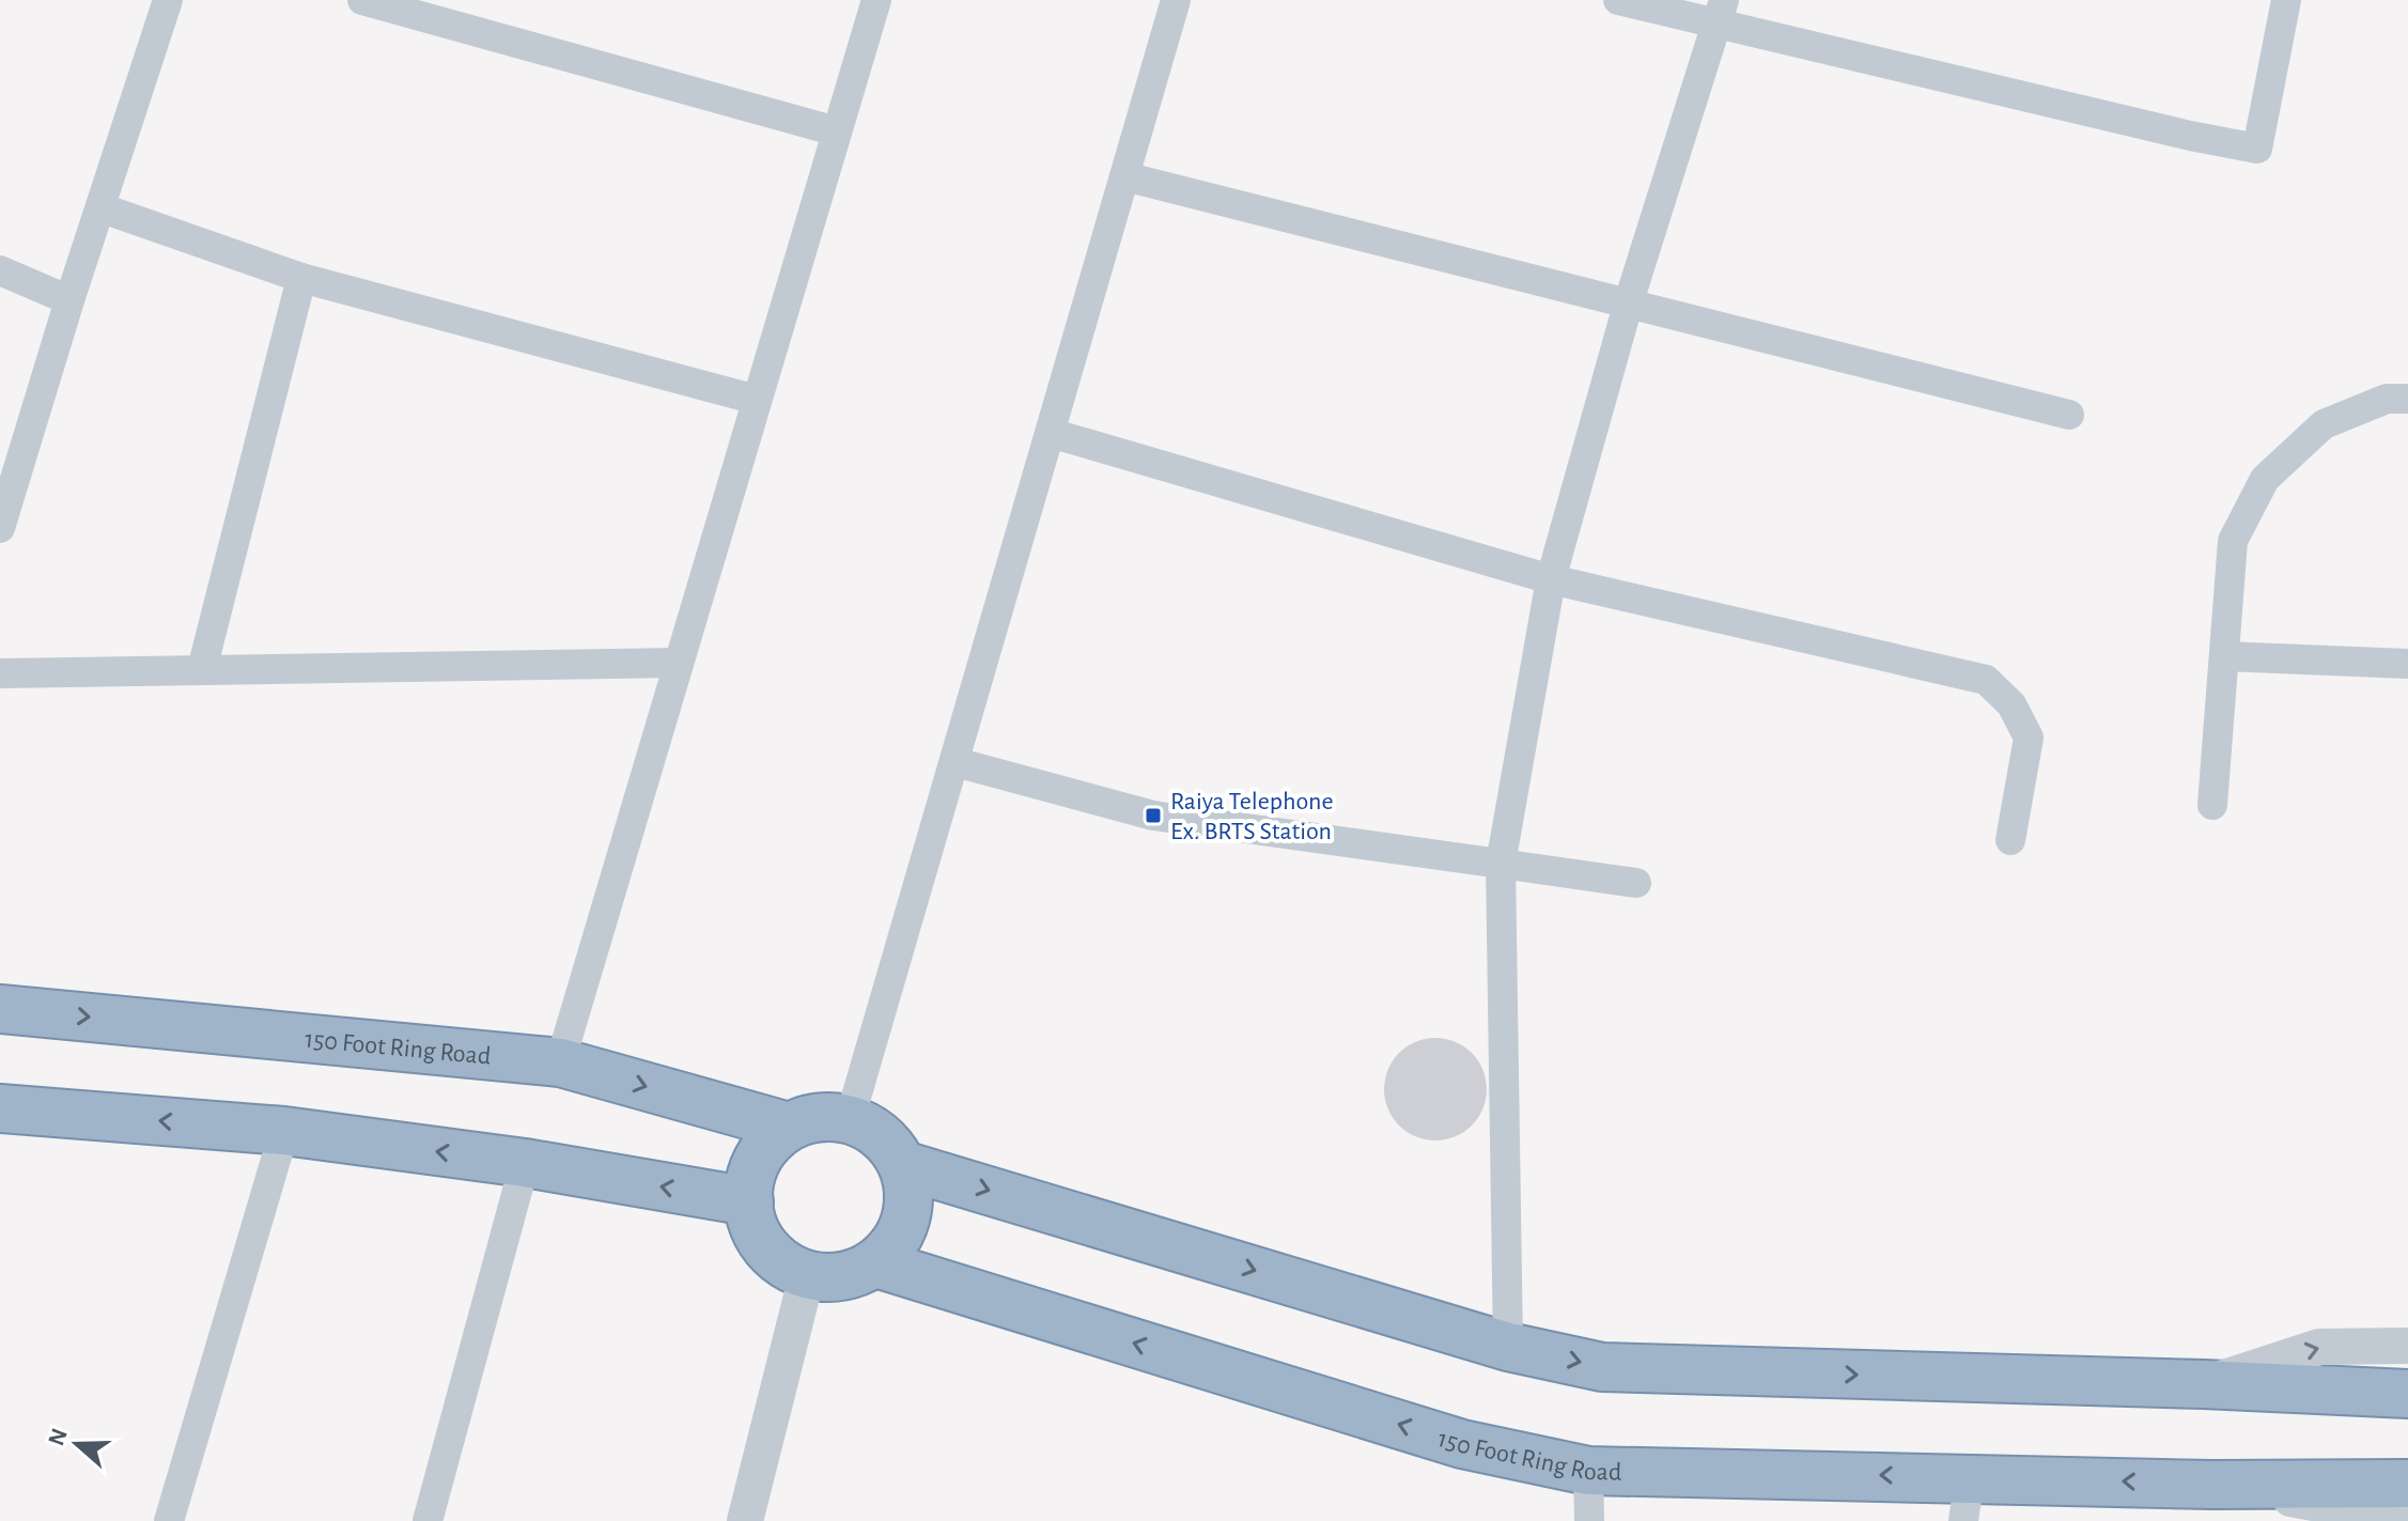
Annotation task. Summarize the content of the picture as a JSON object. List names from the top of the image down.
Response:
{
  "streets": {
    "highway": ["150 Foot Ring Road"]
  },
  "places": {
    "transit": ["Raiya Telephone Ex. BRTS Station"]
  },
  "north": "left"
}
